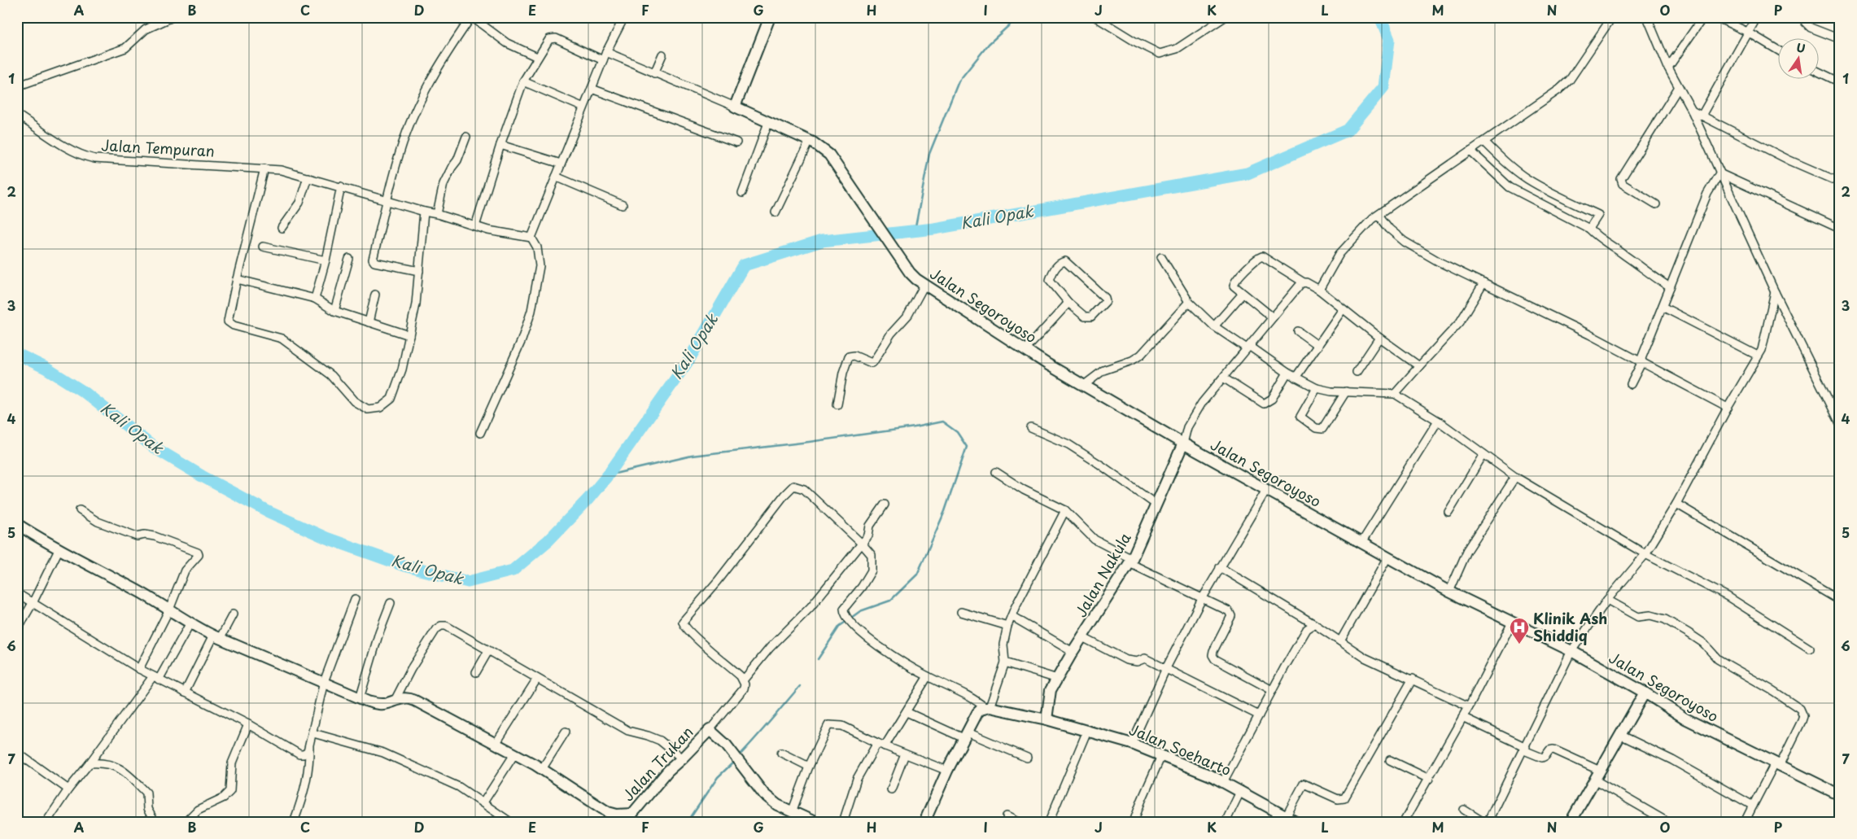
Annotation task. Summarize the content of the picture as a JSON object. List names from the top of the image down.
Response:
{
  "streets": {
    "street": [
      "Jalan Tempuran",
      "Jalan Segoroyoso",
      "Jalan Nakula",
      "Jalan Soeharto",
      "Jalan Trukan"
    ]
  },
  "crossings": [
    ["Jalan Segoroyoso", "Jalan Nakula"],
    ["Jalan Nakula", "Jalan Soeharto"]
  ],
  "water": ["Kali Opak"],
  "places": {
    "hospital": ["Klinik Ash Shiddiq"]
  },
  "north": "top",
  "grid": {
    "columns": [
      "A",
      "B",
      "C",
      "D",
      "E",
      "F",
      "G",
      "H",
      "I",
      "J",
      "K",
      "L",
      "M",
      "N",
      "O",
      "P"
    ],
    "rows": [
      "1",
      "2",
      "3",
      "4",
      "5",
      "6",
      "7"
    ]
  }
}
